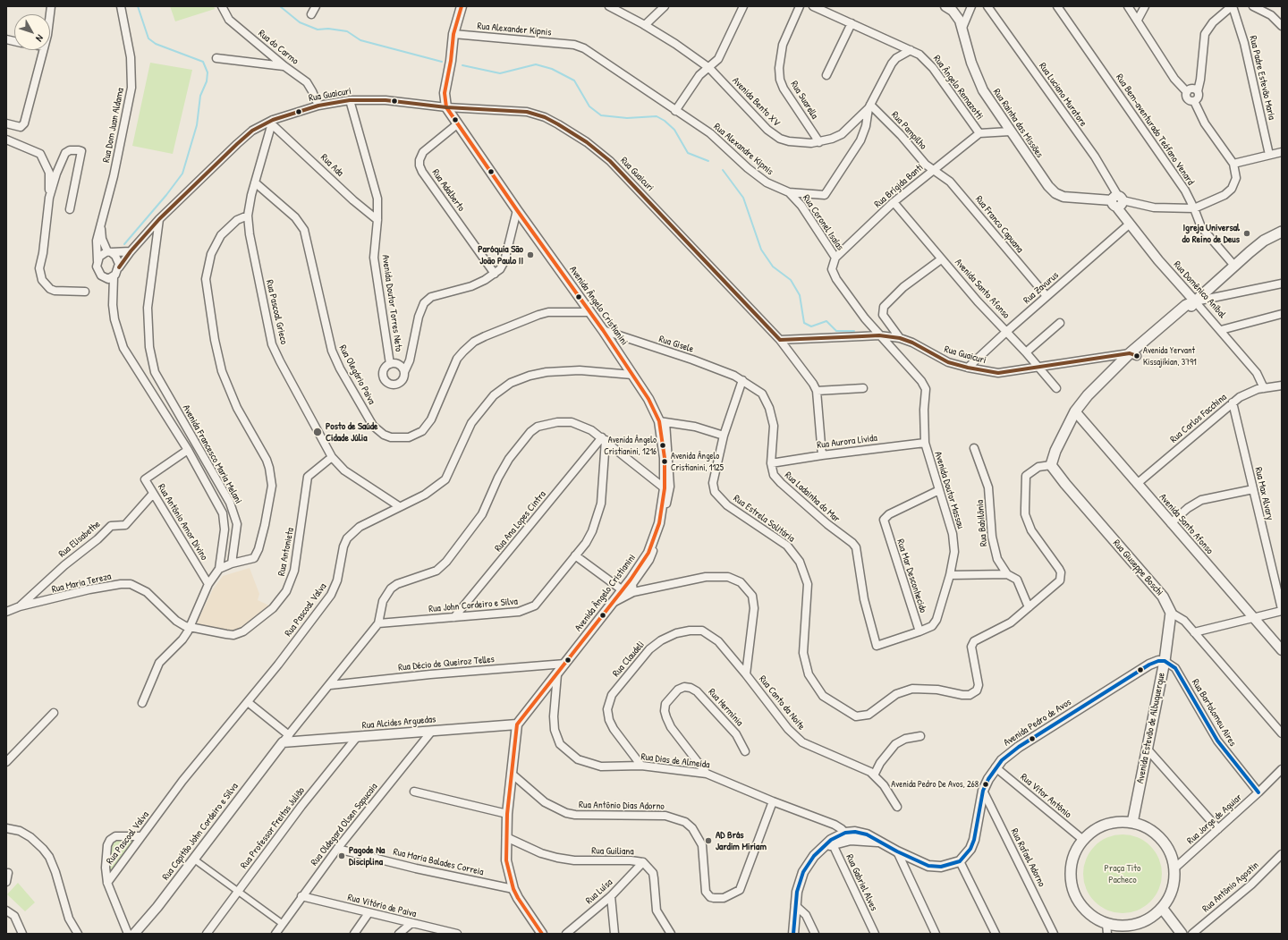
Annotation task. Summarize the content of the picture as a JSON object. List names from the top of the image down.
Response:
{
  "streets": {
    "main road": ["Rua Giuseppe Boschi", "Avenida Estevão de Albuquerque"],
    "street": [
      "Rua Alexander Kipnis",
      "Rua do Carmo",
      "Rua Padre Estevão Maria",
      "Rua Ângelo Remazotti",
      "Rua Guaicuri",
      "Rua Luciano Muratore",
      "Rua Suarella",
      "Avenida Bento XV",
      "Rua Rainha das Missões",
      "Rua Dom Juan Aldama",
      "Rua Bem-aventurado Teófano Venard",
      "Rua Pampilho",
      "Rua Alexandre Kipnis",
      "Rua Ada",
      "Rua Brígida Banti",
      "Rua Adalberto",
      "Rua Coronel Isaías",
      "Rua Franco Capuana",
      "Rua Zavurus",
      "Avenida Santo Afonso",
      "Rua Domênico Aníbal",
      "Avenida Doutor Torres Neto",
      "Avenida Ângelo Cristianini",
      "Rua Pascoal Grieco",
      "Rua Gisele",
      "Rua Olegário Paiva",
      "Rua Carlos Facchina",
      "Rua Aurora Lívida",
      "Avenida Francesco Maria Melani",
      "Avenida Doutor Massau",
      "Rua Max Alvary",
      "Rua Ladainha do Mar",
      "Rua Estrela Solitária",
      "Rua Ana Lopes Cintra",
      "Rua Antônio Amor Divino",
      "Rua Babilônia",
      "Rua Elisabethe",
      "Rua Antonieta",
      "Rua Mar Desconhecido",
      "Rua Maria Tereza",
      "Rua John Cordeiro e Silva",
      "Rua Pascoal Valva",
      "Rua Claudeli",
      "Rua Décio de Queiroz Telles",
      "Rua Canto da Noite",
      "Rua Hermínia",
      "Rua Bartolomeu Aires",
      "Rua Alcides Arguedas",
      "Avenida Pedro de Avos",
      "Rua Dias de Almeida",
      "Rua Vitor Antônio",
      "Rua Antônio Dias Adorno",
      "Rua Jorge de Aguiar",
      "Rua Oldegard Olsen Sapucaia",
      "Rua Professor Freitas Julião",
      "Rua Capitão John Cordeiro e Silva",
      "Rua Guiliana",
      "Rua Rafael Adorno",
      "Rua Maria Balades Correia",
      "Rua Gabriel Alves",
      "Rua Antônio Agostin",
      "Rua Luísa",
      "Rua Vitório de Paiva"
    ]
  },
  "crossings": [
    ["Rua Alexander Kipnis", "Rua Alexandre Kipnis"],
    ["Rua do Carmo", "Rua Guaicuri"],
    ["Rua Ângelo Remazotti", "Avenida Bento XV"],
    ["Rua Ângelo Remazotti", "Rua Rainha das Missões"],
    ["Rua Ângelo Remazotti", "Rua Brígida Banti"],
    ["Rua Guaicuri", "Rua Dom Juan Aldama"],
    ["Rua Guaicuri", "Rua Ada"],
    ["Rua Guaicuri", "Rua Coronel Isaías"],
    ["Rua Guaicuri", "Rua Zavurus"],
    ["Rua Guaicuri", "Avenida Santo Afonso"],
    ["Rua Guaicuri", "Avenida Doutor Torres Neto"],
    ["Rua Guaicuri", "Avenida Ângelo Cristianini"],
    ["Rua Guaicuri", "Rua Pascoal Grieco"],
    ["Rua Guaicuri", "Avenida Francesco Maria Melani"],
    ["Rua Guaicuri", "Avenida Doutor Massau"],
    ["Rua Luciano Muratore", "Rua Rainha das Missões"],
    ["Rua Luciano Muratore", "Rua Domênico Aníbal"],
    ["Rua Suarella", "Avenida Bento XV"],
    ["Avenida Bento XV", "Rua Pampilho"],
    ["Avenida Bento XV", "Rua Alexandre Kipnis"],
    ["Rua Rainha das Missões", "Rua Domênico Aníbal"],
    ["Rua Dom Juan Aldama", "Avenida Francesco Maria Melani"],
    ["Rua Pampilho", "Rua Alexandre Kipnis"],
    ["Rua Pampilho", "Rua Brígida Banti"],
    ["Rua Pampilho", "Rua Franco Capuana"],
    ["Rua Alexandre Kipnis", "Rua Coronel Isaías"],
    ["Rua Ada", "Avenida Doutor Torres Neto"],
    ["Rua Ada", "Rua Pascoal Grieco"],
    ["Rua Brígida Banti", "Rua Coronel Isaías"],
    ["Rua Brígida Banti", "Rua Franco Capuana"],
    ["Rua Brígida Banti", "Avenida Santo Afonso"],
    ["Rua Adalberto", "Avenida Ângelo Cristianini"],
    ["Rua Coronel Isaías", "Avenida Doutor Massau"],
    ["Rua Franco Capuana", "Rua Zavurus"],
    ["Rua Zavurus", "Avenida Santo Afonso"],
    ["Rua Zavurus", "Rua Domênico Aníbal"],
    ["Avenida Santo Afonso", "Rua Carlos Facchina"],
    ["Rua Domênico Aníbal", "Rua Carlos Facchina"],
    ["Avenida Ângelo Cristianini", "Rua Gisele"],
    ["Avenida Ângelo Cristianini", "Rua Olegário Paiva"],
    ["Avenida Ângelo Cristianini", "Rua Pascoal Valva"],
    ["Avenida Ângelo Cristianini", "Rua Décio de Queiroz Telles"],
    ["Avenida Ângelo Cristianini", "Rua Canto da Noite"],
    ["Avenida Ângelo Cristianini", "Rua Alcides Arguedas"],
    ["Avenida Ângelo Cristianini", "Rua Dias de Almeida"],
    ["Rua Pascoal Grieco", "Rua Olegário Paiva"],
    ["Rua Pascoal Grieco", "Rua Antonieta"],
    ["Rua Pascoal Grieco", "Rua Pascoal Valva"],
    ["Rua Gisele", "Rua Ladainha do Mar"],
    ["Rua Carlos Facchina", "Rua Max Alvary"],
    ["Rua Aurora Lívida", "Avenida Doutor Massau"],
    ["Rua Aurora Lívida", "Rua Ladainha do Mar"],
    ["Avenida Francesco Maria Melani", "Rua Antônio Amor Divino"],
    ["Avenida Doutor Massau", "Rua Ladainha do Mar"],
    ["Avenida Doutor Massau", "Rua Mar Desconhecido"],
    ["Rua Estrela Solitária", "Rua Babilônia"],
    ["Rua Ana Lopes Cintra", "Rua John Cordeiro e Silva"],
    ["Rua Antônio Amor Divino", "Rua Elisabethe"],
    ["Rua Elisabethe", "Rua Maria Tereza"],
    ["Rua Antonieta", "Rua Maria Tereza"],
    ["Rua Giuseppe Boschi", "Avenida Estevão de Albuquerque"],
    ["Rua Claudeli", "Rua Canto da Noite"],
    ["Rua Claudeli", "Rua Dias de Almeida"],
    ["Rua Hermínia", "Rua Dias de Almeida"],
    ["Rua Bartolomeu Aires", "Avenida Pedro de Avos"],
    ["Rua Bartolomeu Aires", "Avenida Estevão de Albuquerque"],
    ["Rua Bartolomeu Aires", "Rua Jorge de Aguiar"],
    ["Rua Alcides Arguedas", "Rua Oldegard Olsen Sapucaia"],
    ["Rua Alcides Arguedas", "Rua Professor Freitas Julião"],
    ["Rua Alcides Arguedas", "Rua Capitão John Cordeiro e Silva"],
    ["Avenida Pedro de Avos", "Avenida Estevão de Albuquerque"],
    ["Avenida Pedro de Avos", "Rua Vitor Antônio"],
    ["Avenida Pedro de Avos", "Rua Rafael Adorno"],
    ["Avenida Estevão de Albuquerque", "Rua Vitor Antônio"],
    ["Avenida Estevão de Albuquerque", "Rua Jorge de Aguiar"],
    ["Rua Dias de Almeida", "Rua Antônio Dias Adorno"],
    ["Rua Vitor Antônio", "Rua Jorge de Aguiar"],
    ["Rua Oldegard Olsen Sapucaia", "Rua Maria Balades Correia"],
    ["Rua Oldegard Olsen Sapucaia", "Rua Vitório de Paiva"],
    ["Rua Guiliana", "Rua Luísa"]
  ],
  "parks": ["Praça Tito Pacheco"],
  "places": [
    "Igreja Universal do Reino de Deus",
    "Paróquia São João Paulo II",
    "Avenida Yervant Kissajikian, 3791",
    "Posto de Saúde Cidade Júlia",
    "Avenida Ângelo Cristianini, 1216",
    "Avenida Ângelo Cristianini, 1125",
    "Avenida Pedro De Avos, 268",
    "AD Brás Jardim Miriam",
    "Pagode Na Disciplina"
  ],
  "north": "bottom right"
}
